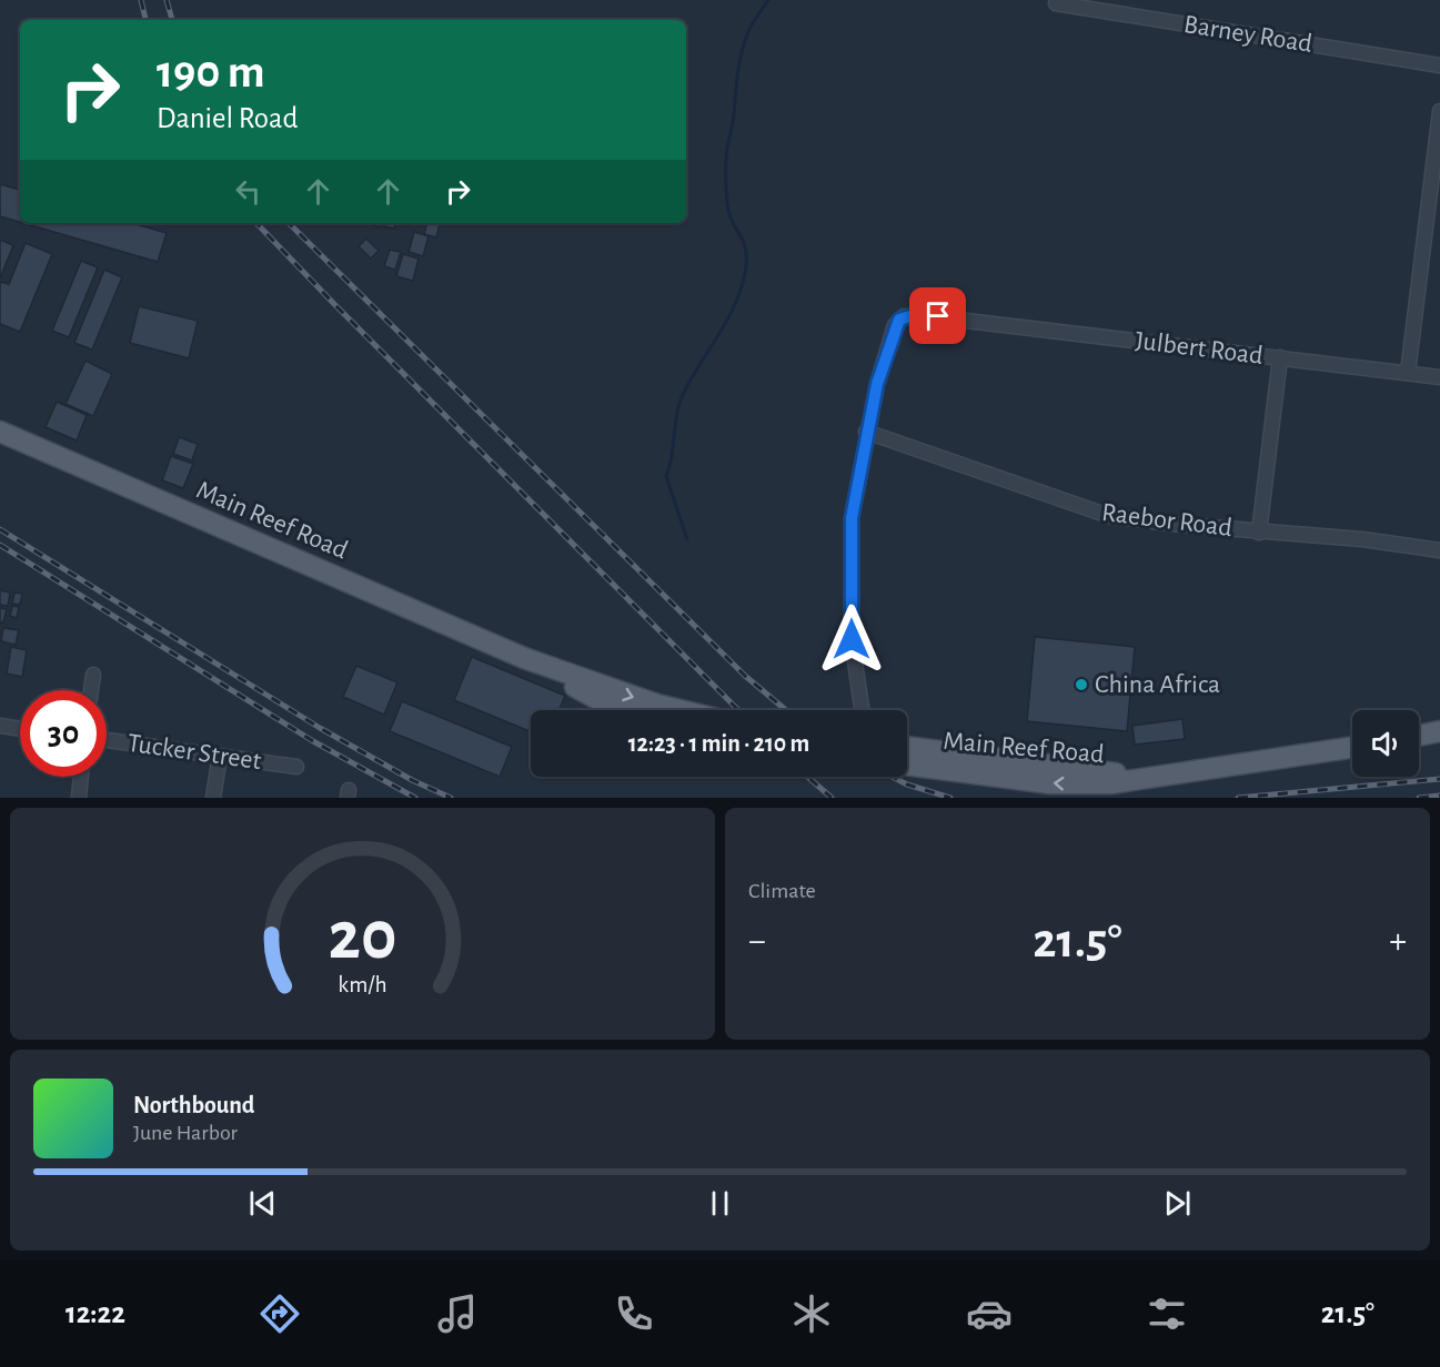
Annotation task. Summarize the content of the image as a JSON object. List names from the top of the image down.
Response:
{
  "streets": {
    "main road": ["Main Reef Road"],
    "street": [
      "Barney Road",
      "Julbert Road",
      "Raebor Road",
      "Tucker Street"
    ]
  },
  "crossings": [
    ["Julbert Road", "Raebor Road"]
  ],
  "places": ["China Africa"],
  "page": {
    "turn": ["190 m", "Daniel Road"],
    "limit": "30",
    "trip": "12:23 · 1 min · 210 m",
    "tile": "Climate",
    "heat": ["−", "21.5°", "+"],
    "song": ["Northbound", "June Harbor"],
    "tabs": ["12:22", "21.5°"],
    "gauge": ["20", "km/h"]
  }
}
